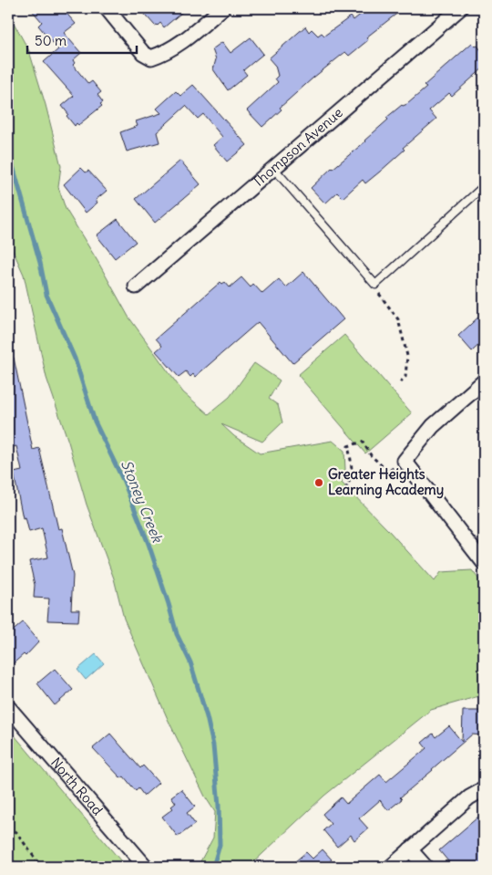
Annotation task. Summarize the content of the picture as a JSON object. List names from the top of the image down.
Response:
{
  "streets": {
    "street": ["Thompson Avenue", "North Road"]
  },
  "water": ["Stoney Creek"],
  "places": ["Greater Heights Learning Academy"],
  "scale_bar": "50 m"
}
